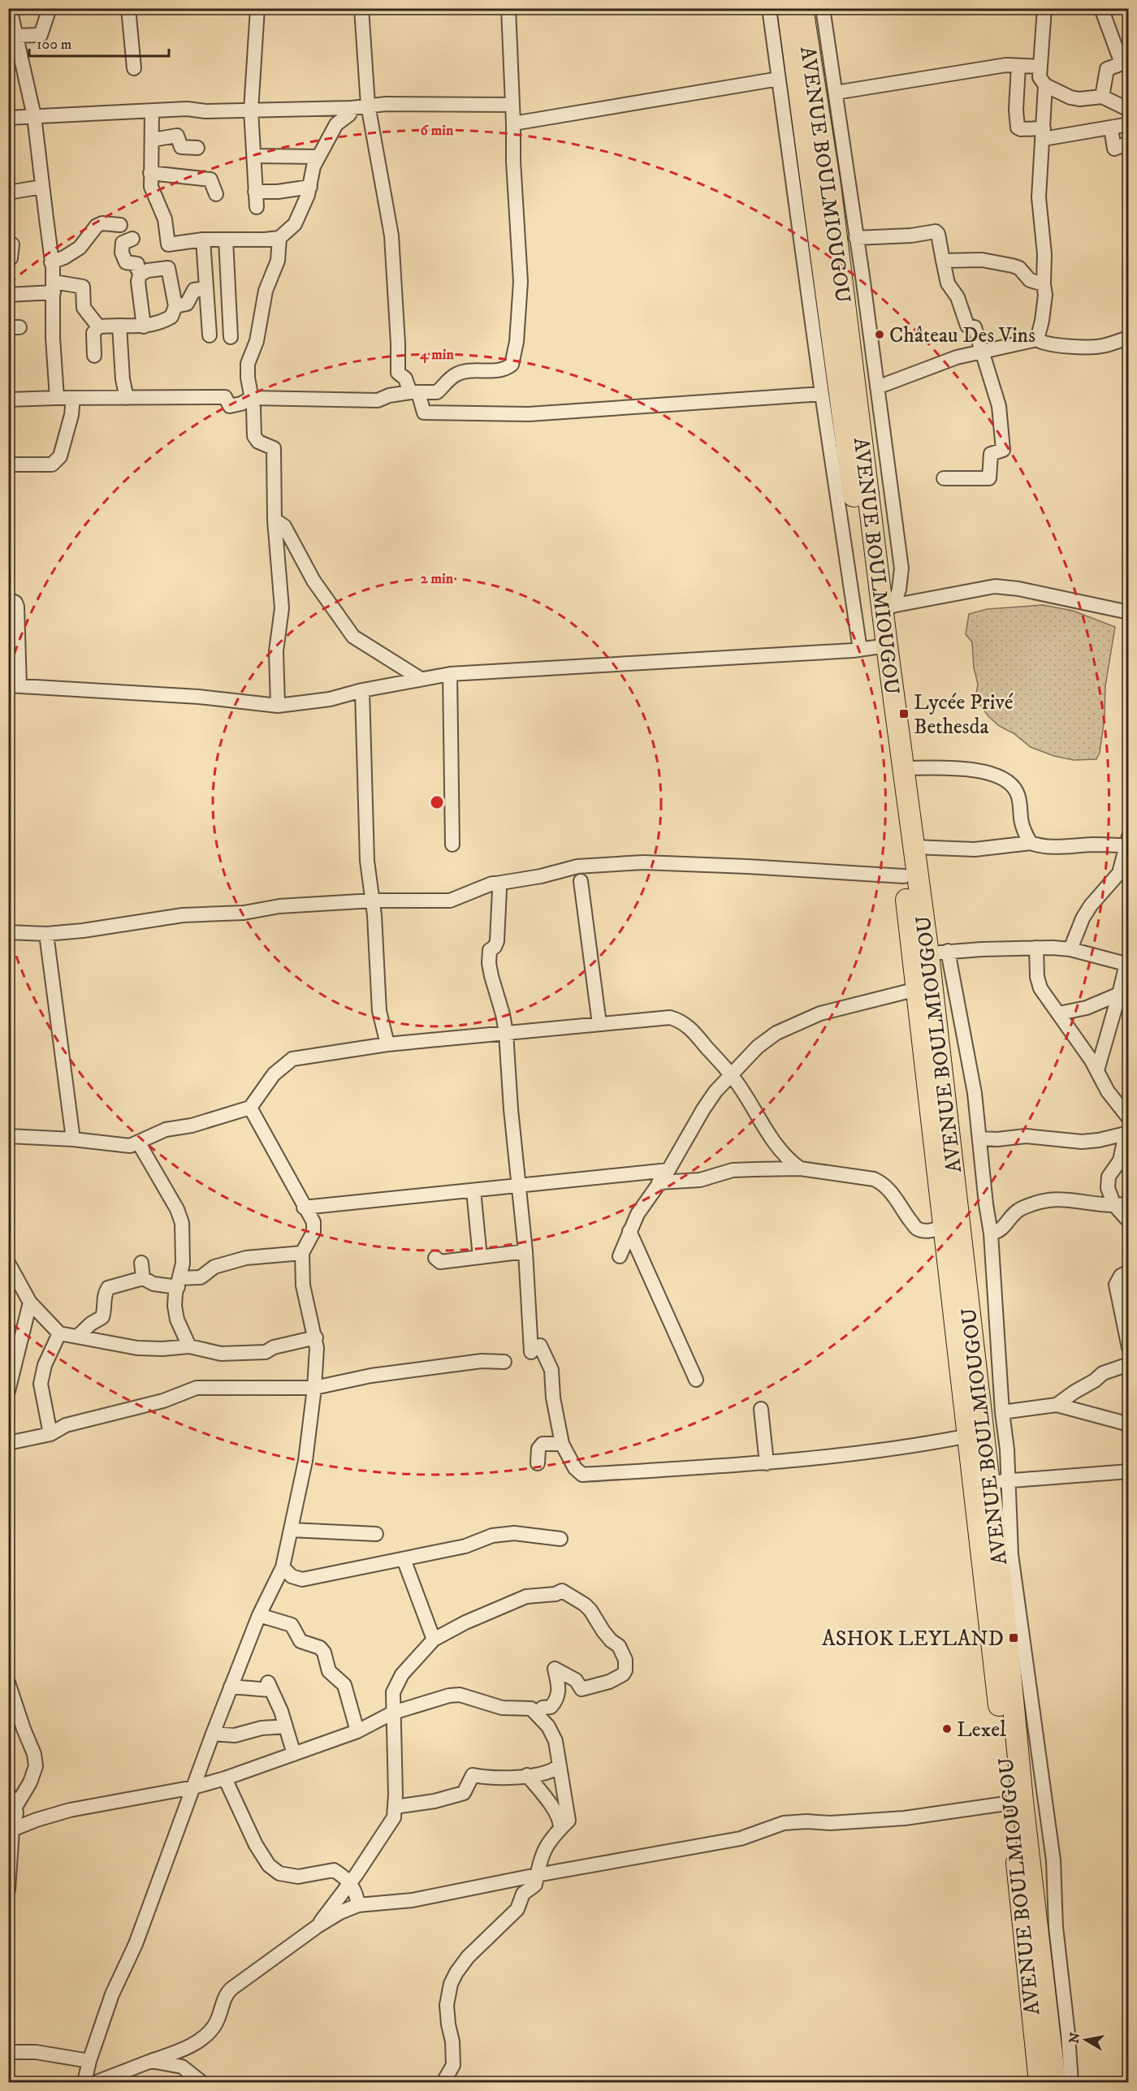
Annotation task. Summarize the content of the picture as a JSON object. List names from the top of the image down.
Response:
{
  "streets": {
    "highway": ["AVENUE BOULMIOUGOU"]
  },
  "places": {
    "other": ["Château Des Vins", "Lexel"],
    "transit": ["Lycée Privé Bethesda", "ASHOK LEYLAND"]
  },
  "scale_bar": "100 m",
  "north": "left",
  "rings": ["6 min", "4 min", "2 min"]
}
